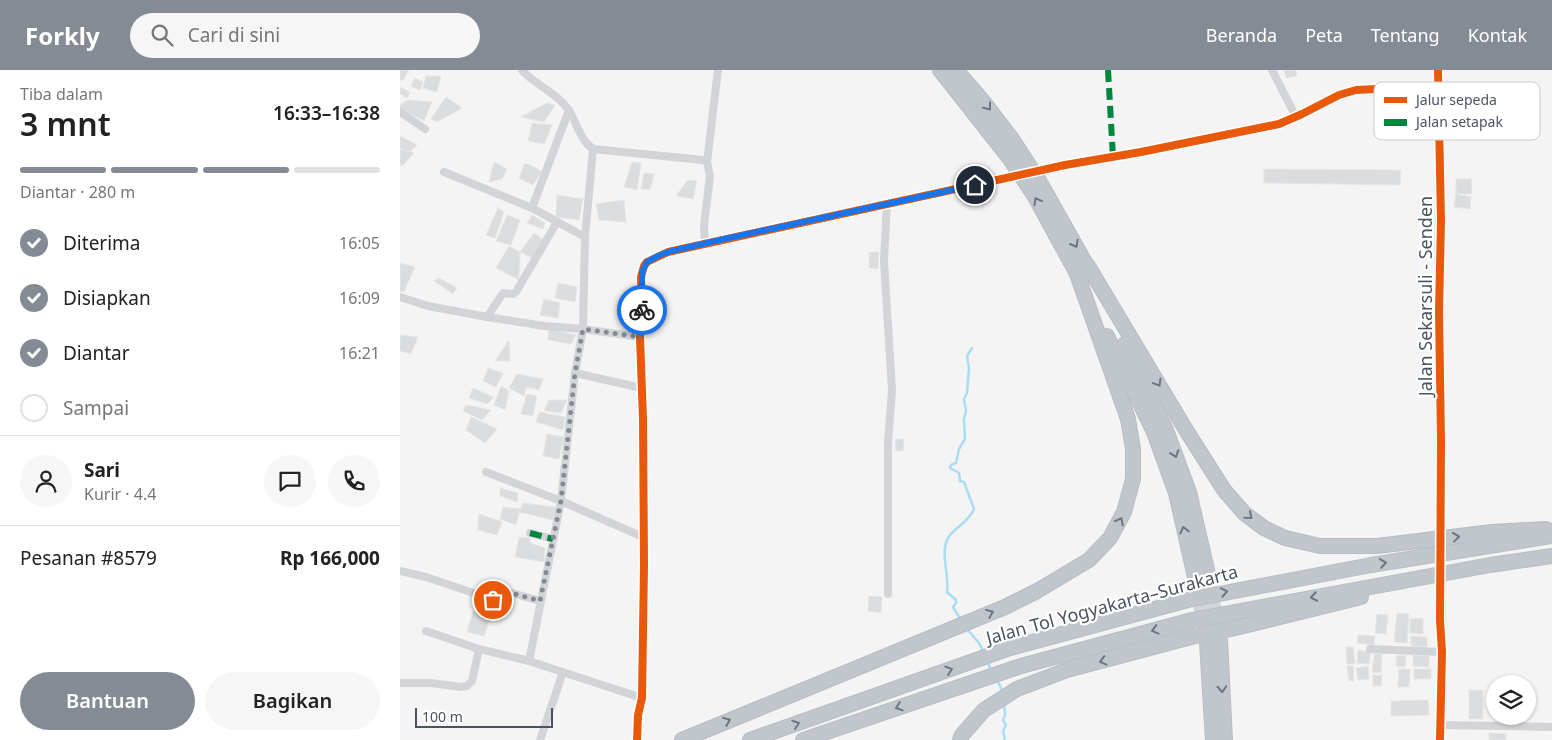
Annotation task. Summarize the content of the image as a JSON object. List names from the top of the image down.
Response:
{
  "streets": {
    "highway": ["Jalan Tol Yogyakarta–Surakarta"],
    "street": ["Jalan Sekarsuli - Senden"]
  },
  "legend": ["Jalur sepeda", "Jalan setapak"],
  "scale_bar": "100 m",
  "page": {
    "header": "Forkly",
    "search": "Cari di sini",
    "nav": [
      "Beranda",
      "Peta",
      "Tentang",
      "Kontak"
    ],
    "heading": ["3 mnt", "Tiba dalam", "16:33–16:38"],
    "panel": [
      "Sari",
      "Kurir · 4.4",
      "Pesanan #8579",
      "Rp 166,000"
    ],
    "bar": "Diantar · 280 m",
    "list": [
      ["Diterima", "16:05"],
      ["Disiapkan", "16:09"],
      ["Diantar", "16:21"],
      "Sampai"
    ],
    "buttons": ["Bantuan", "Bagikan"],
    "scale": "100 m"
  }
}
